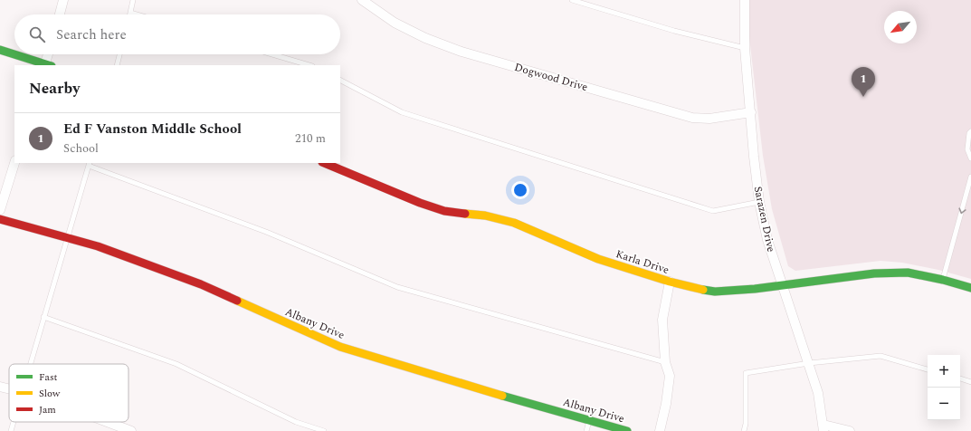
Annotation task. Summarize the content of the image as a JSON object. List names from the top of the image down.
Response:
{
  "streets": {
    "street": [
      "Dogwood Drive",
      "Sarazen Drive",
      "Karla Drive",
      "Albany Drive"
    ]
  },
  "crossings": [
    ["Dogwood Drive", "Sarazen Drive"],
    ["Sarazen Drive", "Karla Drive"]
  ],
  "legend": ["Fast", "Slow", "Jam"],
  "north": "bottom left",
  "page": {
    "search": "Search here",
    "heading": "Nearby",
    "pins": "1",
    "list": [
      {
        "mark": "1",
        "name": "Ed F Vanston Middle School",
        "note": "School",
        "value": "210 m"
      }
    ],
    "map_buttons": ["+", "−"]
  }
}
